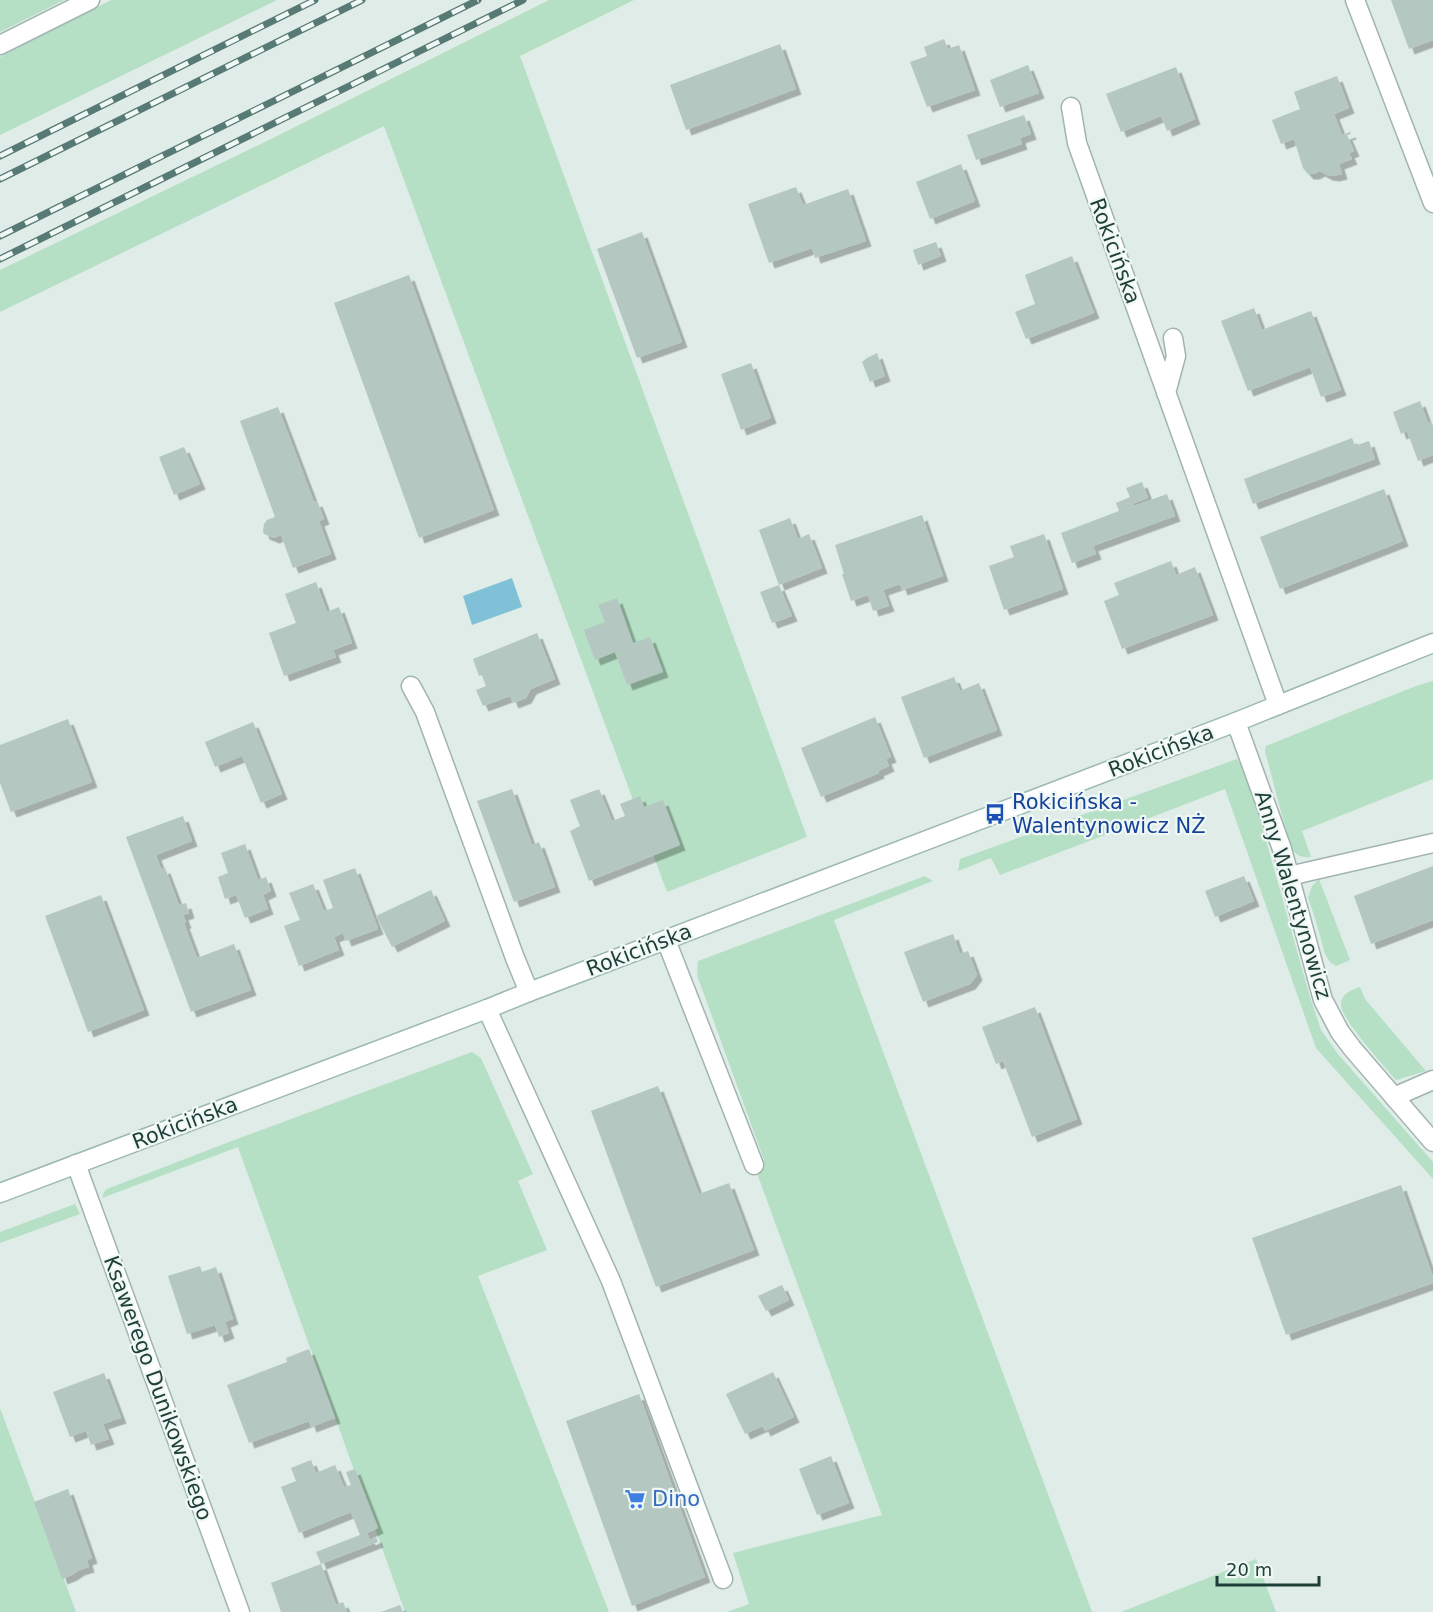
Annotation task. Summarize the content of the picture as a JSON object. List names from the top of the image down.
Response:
{
  "streets": {
    "main road": ["Rokicińska", "Anny Walentynowicz", "Ksawerego Dunikowskiego"]
  },
  "crossings": [
    ["Rokicińska", "Anny Walentynowicz"],
    ["Rokicińska", "Ksawerego Dunikowskiego"]
  ],
  "places": {
    "bus stop": ["Rokicińska - Walentynowicz NŻ"],
    "supermarket": ["Dino"]
  },
  "scale_bar": "20 m"
}
